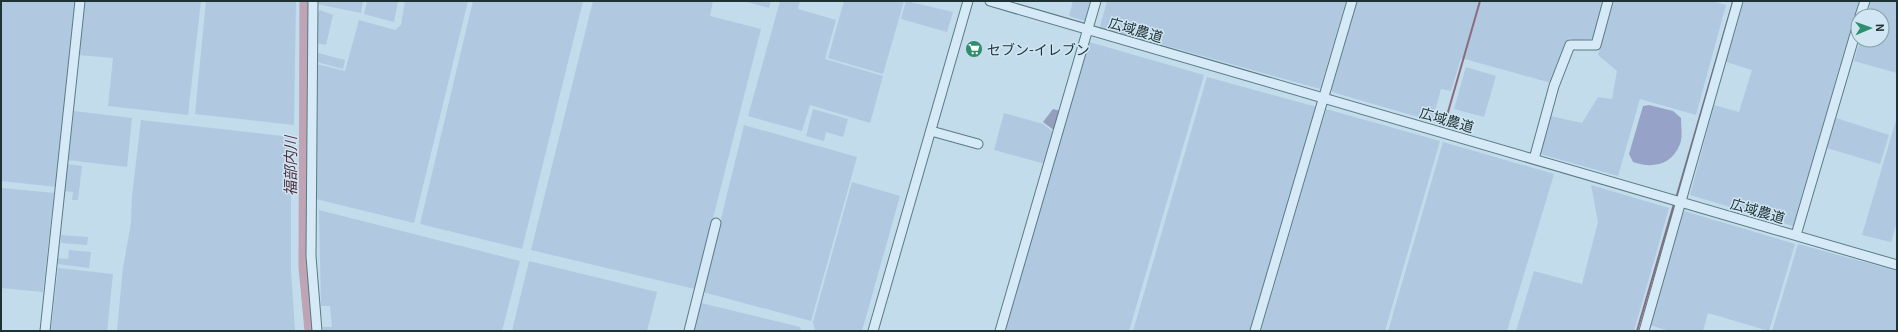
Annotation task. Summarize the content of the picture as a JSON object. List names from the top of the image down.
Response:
{
  "streets": {
    "street": ["広域農道"]
  },
  "water": ["福部内川"],
  "places": {
    "supermarket": ["セブン-イレブン"]
  },
  "north": "right"
}
